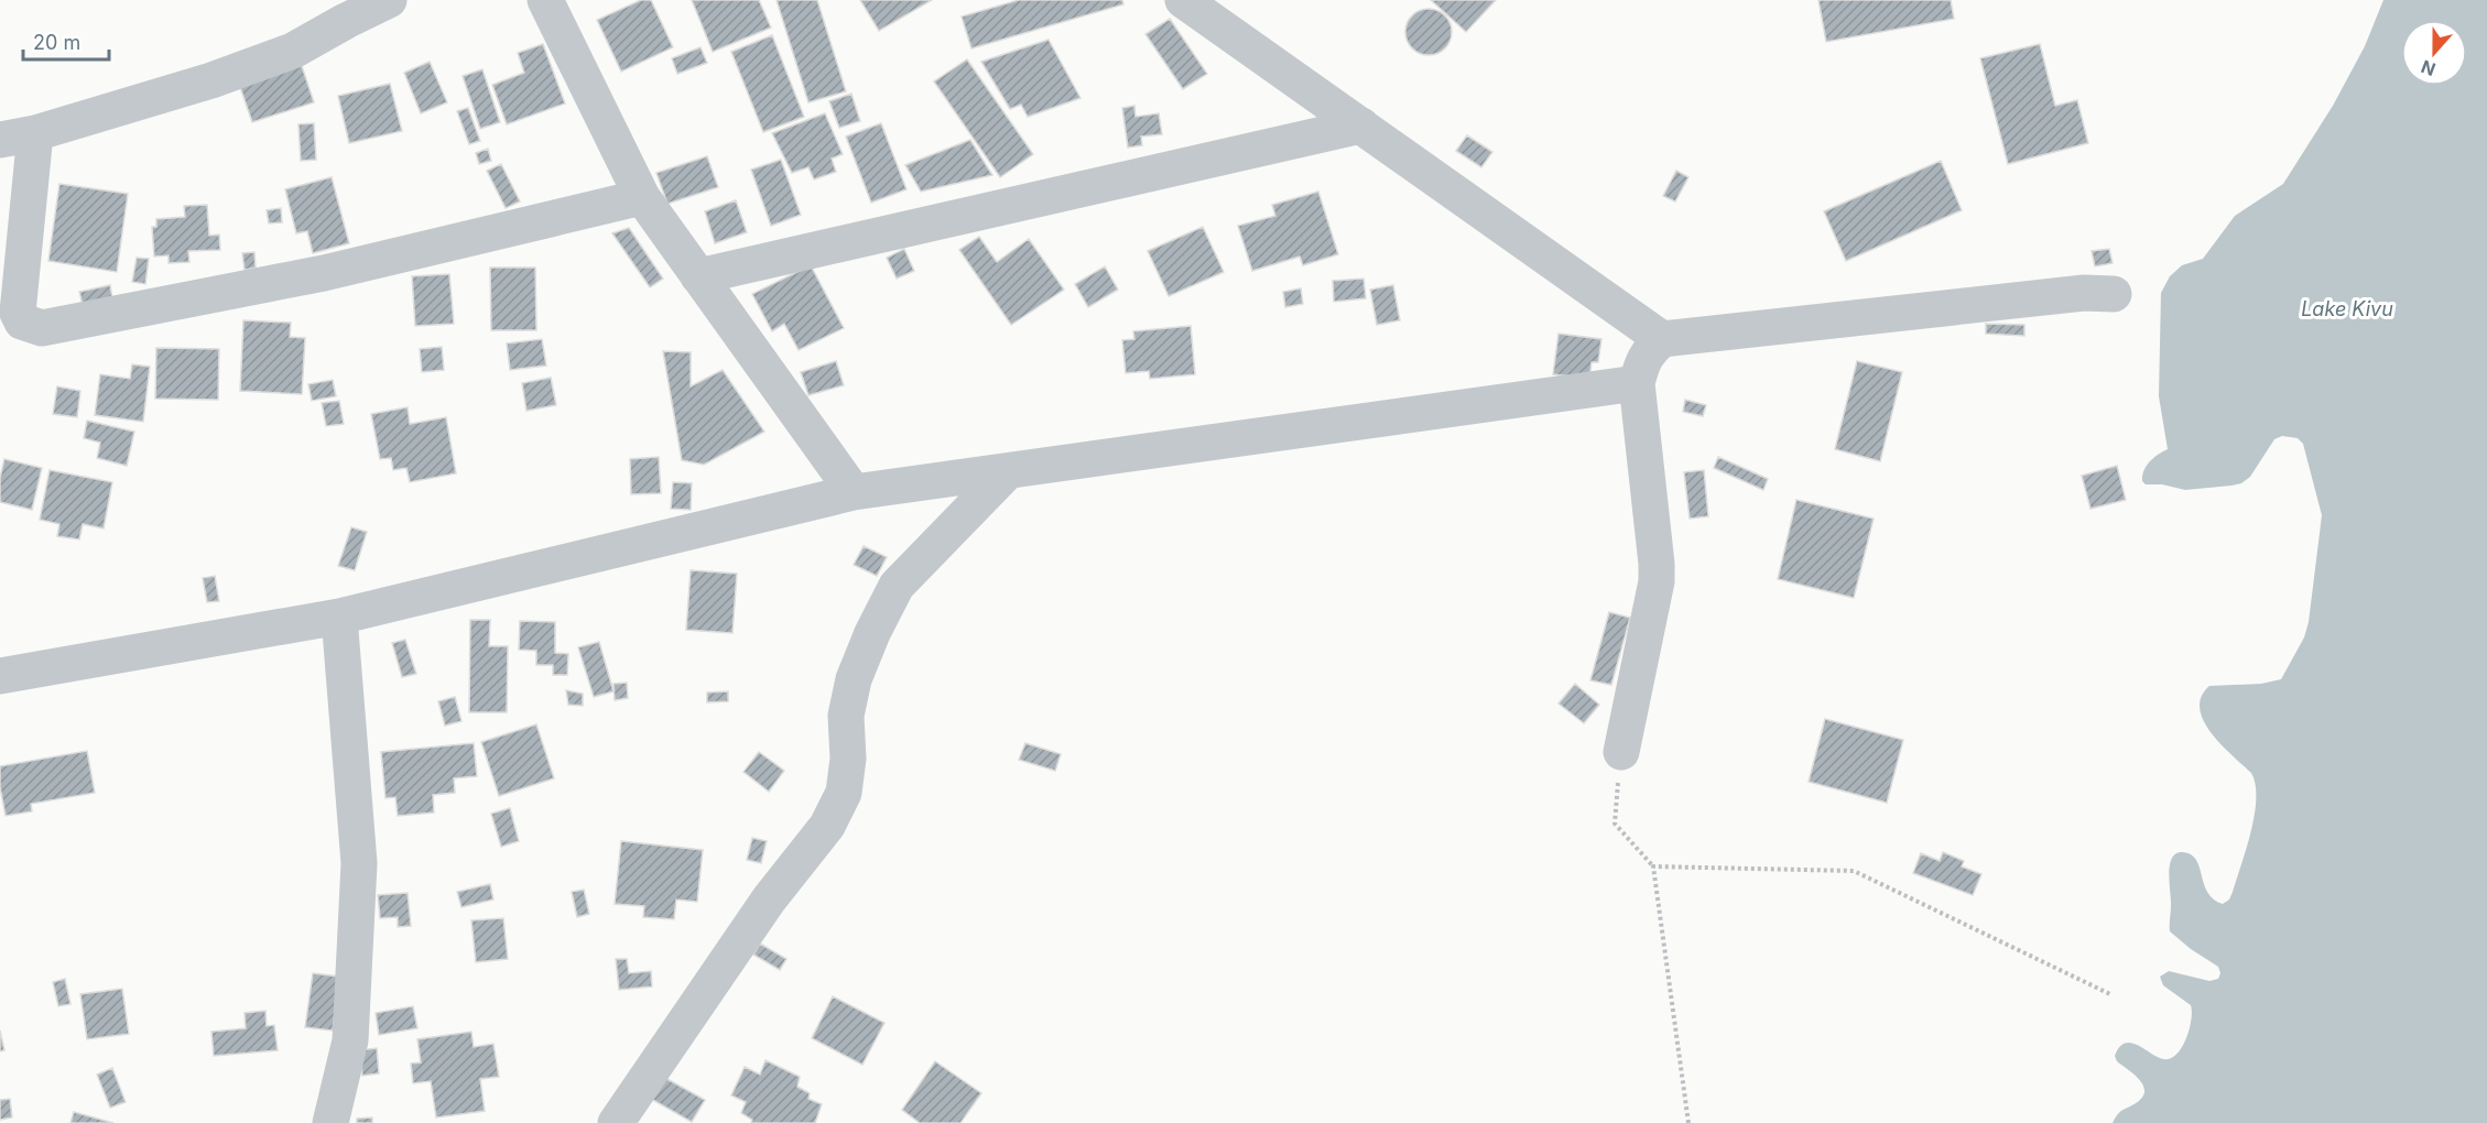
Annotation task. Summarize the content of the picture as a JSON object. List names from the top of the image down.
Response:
{
  "water": ["Lake Kivu"],
  "scale_bar": "20 m",
  "north": "bottom"
}
